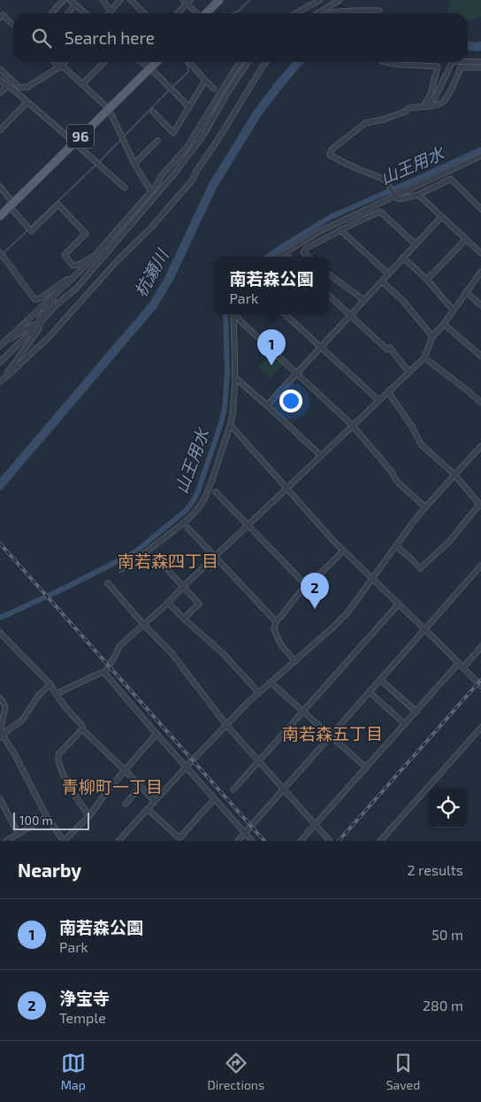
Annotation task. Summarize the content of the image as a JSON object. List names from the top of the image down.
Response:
{
  "streets": {
    "main road": ["96"]
  },
  "districts": ["南若森四丁目", "南若森五丁目", "青柳町一丁目"],
  "water": ["山王用水", "杭瀬川"],
  "scale_bar": "100 m",
  "page": {
    "search": "Search here",
    "popup": ["南若森公園", "Park"],
    "pins": ["1", "2"],
    "scale": "100 m",
    "heading": ["Nearby", "2 results"],
    "list": [
      {
        "mark": "1",
        "name": "南若森公園",
        "note": "Park",
        "value": "50 m"
      },
      {
        "mark": "2",
        "name": "浄宝寺",
        "note": "Temple",
        "value": "280 m"
      }
    ],
    "nav": ["Map", "Directions", "Saved"]
  }
}
